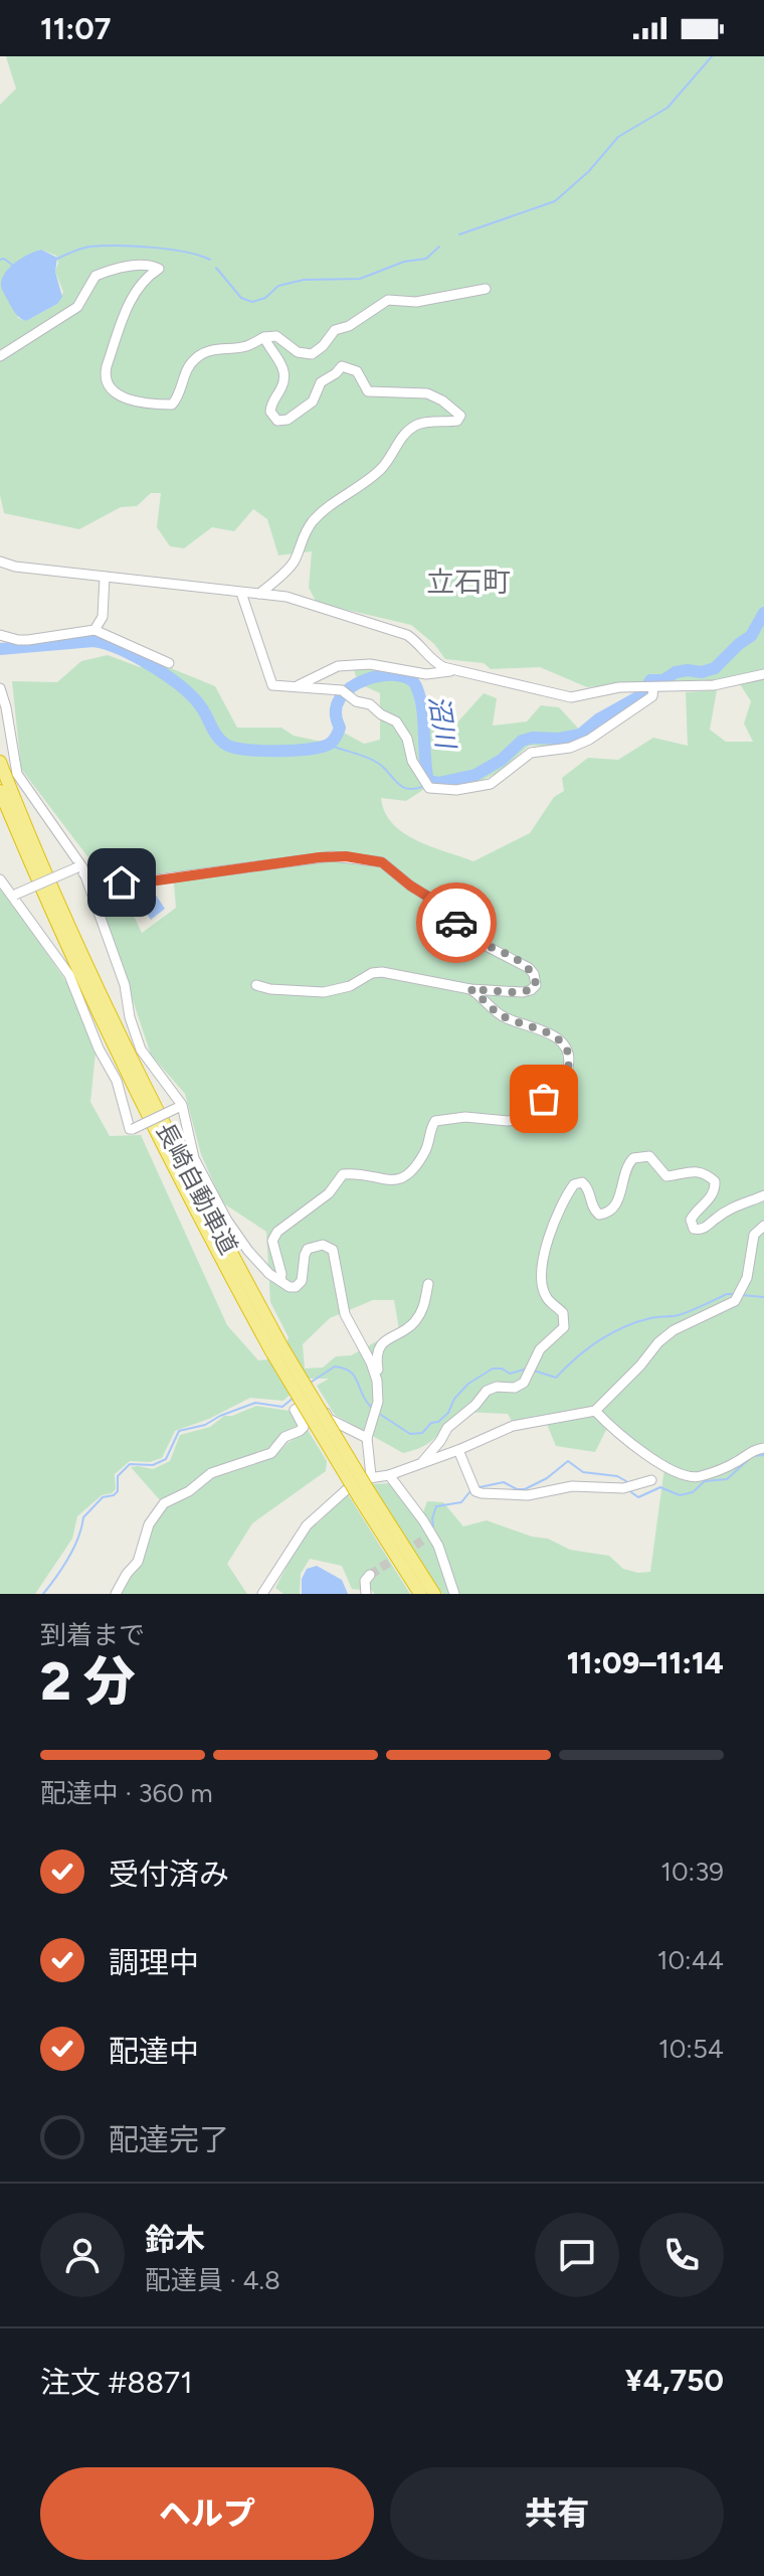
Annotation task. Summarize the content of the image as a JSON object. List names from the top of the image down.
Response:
{
  "streets": {
    "highway": ["長崎自動車道"]
  },
  "districts": ["立石町"],
  "water": ["沼川"],
  "page": {
    "status": "11:07",
    "heading": ["2 分", "到着まで", "11:09–11:14"],
    "panel": [
      "鈴木",
      "配達員 · 4.8",
      "注文 #8871",
      "¥4,750"
    ],
    "bar": "配達中 · 360 m",
    "list": [
      ["受付済み", "10:39"],
      ["調理中", "10:44"],
      ["配達中", "10:54"],
      "配達完了"
    ],
    "buttons": ["ヘルプ", "共有"]
  }
}
